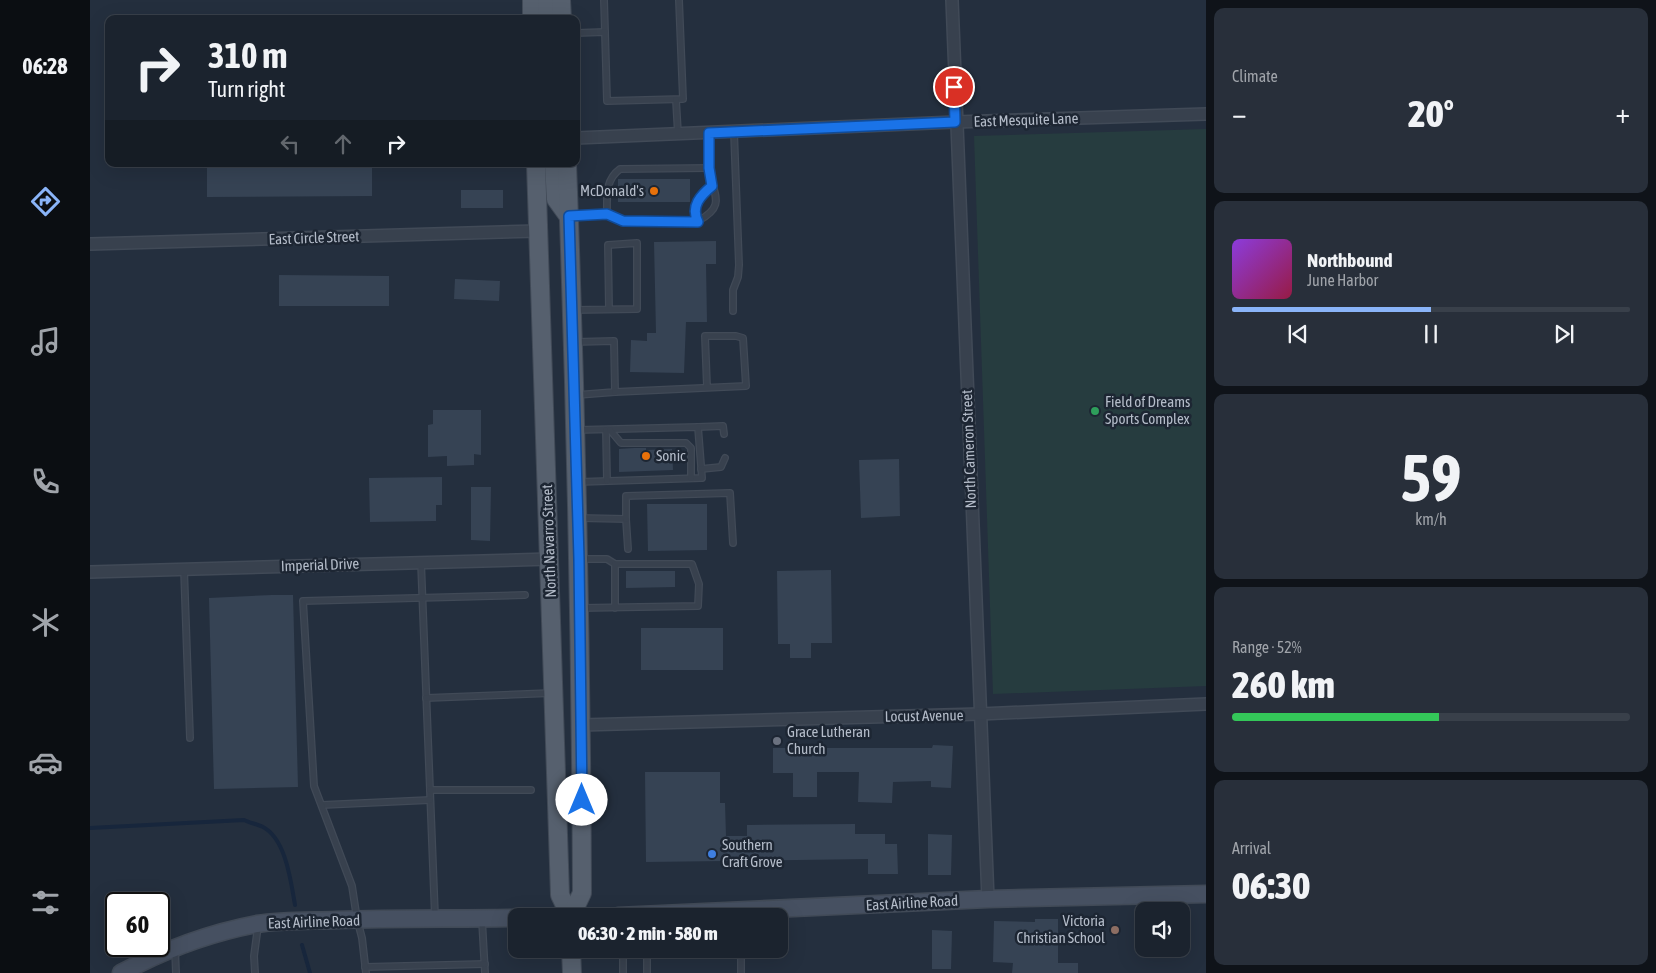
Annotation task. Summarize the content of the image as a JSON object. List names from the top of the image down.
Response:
{
  "streets": {
    "main road": ["North Navarro Street", "East Airline Road"],
    "street": [
      "East Mesquite Lane",
      "East Circle Street",
      "North Cameron Street",
      "Imperial Drive",
      "Locust Avenue"
    ]
  },
  "crossings": [
    ["East Mesquite Lane", "North Cameron Street"],
    ["East Circle Street", "North Navarro Street"],
    ["North Cameron Street", "Locust Avenue"],
    ["North Cameron Street", "East Airline Road"],
    ["North Navarro Street", "Imperial Drive"],
    ["North Navarro Street", "Locust Avenue"]
  ],
  "places": [
    "McDonald's",
    "Field of Dreams Sports Complex",
    "Sonic",
    "Grace Lutheran Church",
    "Southern Craft Grove",
    "Victoria Christian School"
  ],
  "page": {
    "tabs": "06:28",
    "tile": [
      "Climate",
      ["59", "km/h"],
      ["Range · 52%", "260 km"],
      ["Arrival", "06:30"]
    ],
    "turn": ["310 m", "Turn right"],
    "heat": ["−", "20°", "+"],
    "song": ["Northbound", "June Harbor"],
    "limit": "60",
    "trip": "06:30 · 2 min · 580 m"
  }
}
